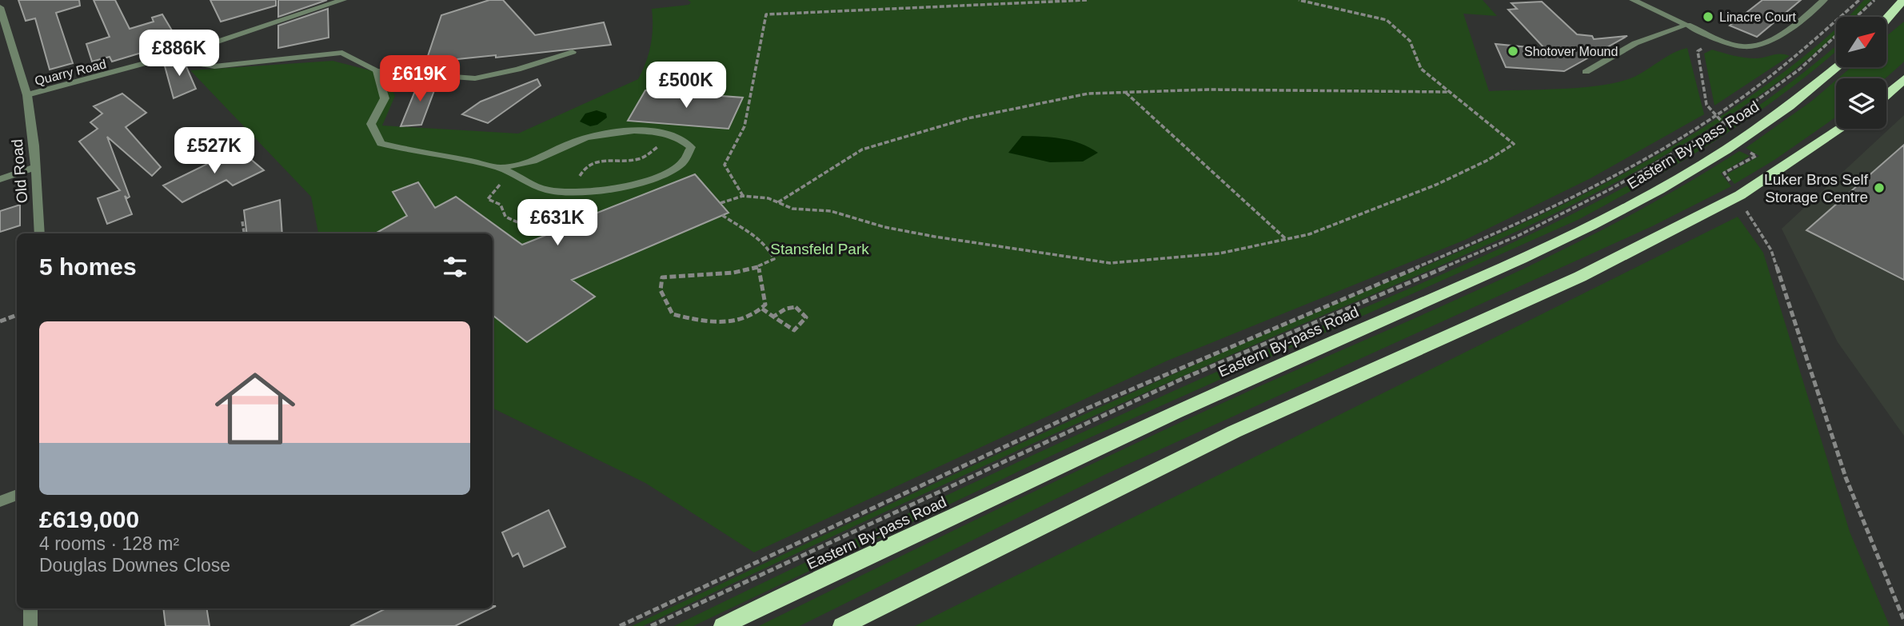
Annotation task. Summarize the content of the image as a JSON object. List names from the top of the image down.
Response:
{
  "streets": {
    "highway": ["Eastern By-pass Road"],
    "street": ["Quarry Road", "Old Road"]
  },
  "crossings": [
    ["Quarry Road", "Old Road"]
  ],
  "parks": ["Stansfeld Park"],
  "places": ["Linacre Court", "Shotover Mound", "Luker Bros Self Storage Centre"],
  "north": "top right",
  "page": {
    "price": [
      "£886K",
      "£619K",
      "£500K",
      "£527K",
      "£631K"
    ],
    "heading": "5 homes",
    "list": [
      {
        "name": "£619,000",
        "note": "4 rooms · 128 m² · Douglas Downes Close"
      }
    ]
  }
}
